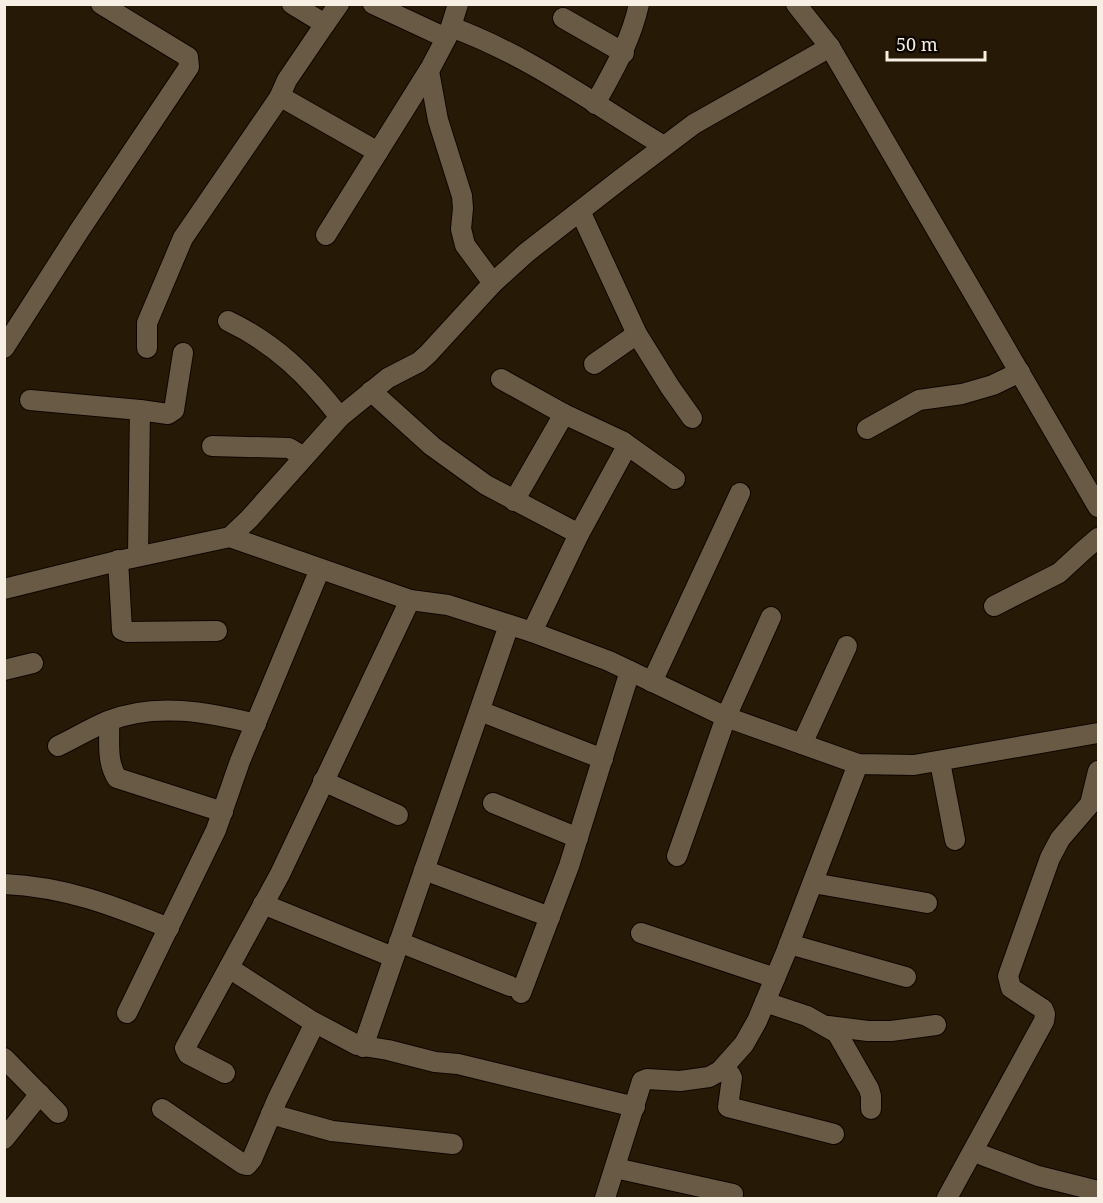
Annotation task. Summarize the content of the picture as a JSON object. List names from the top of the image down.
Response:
{
  "scale_bar": "50 m"
}
